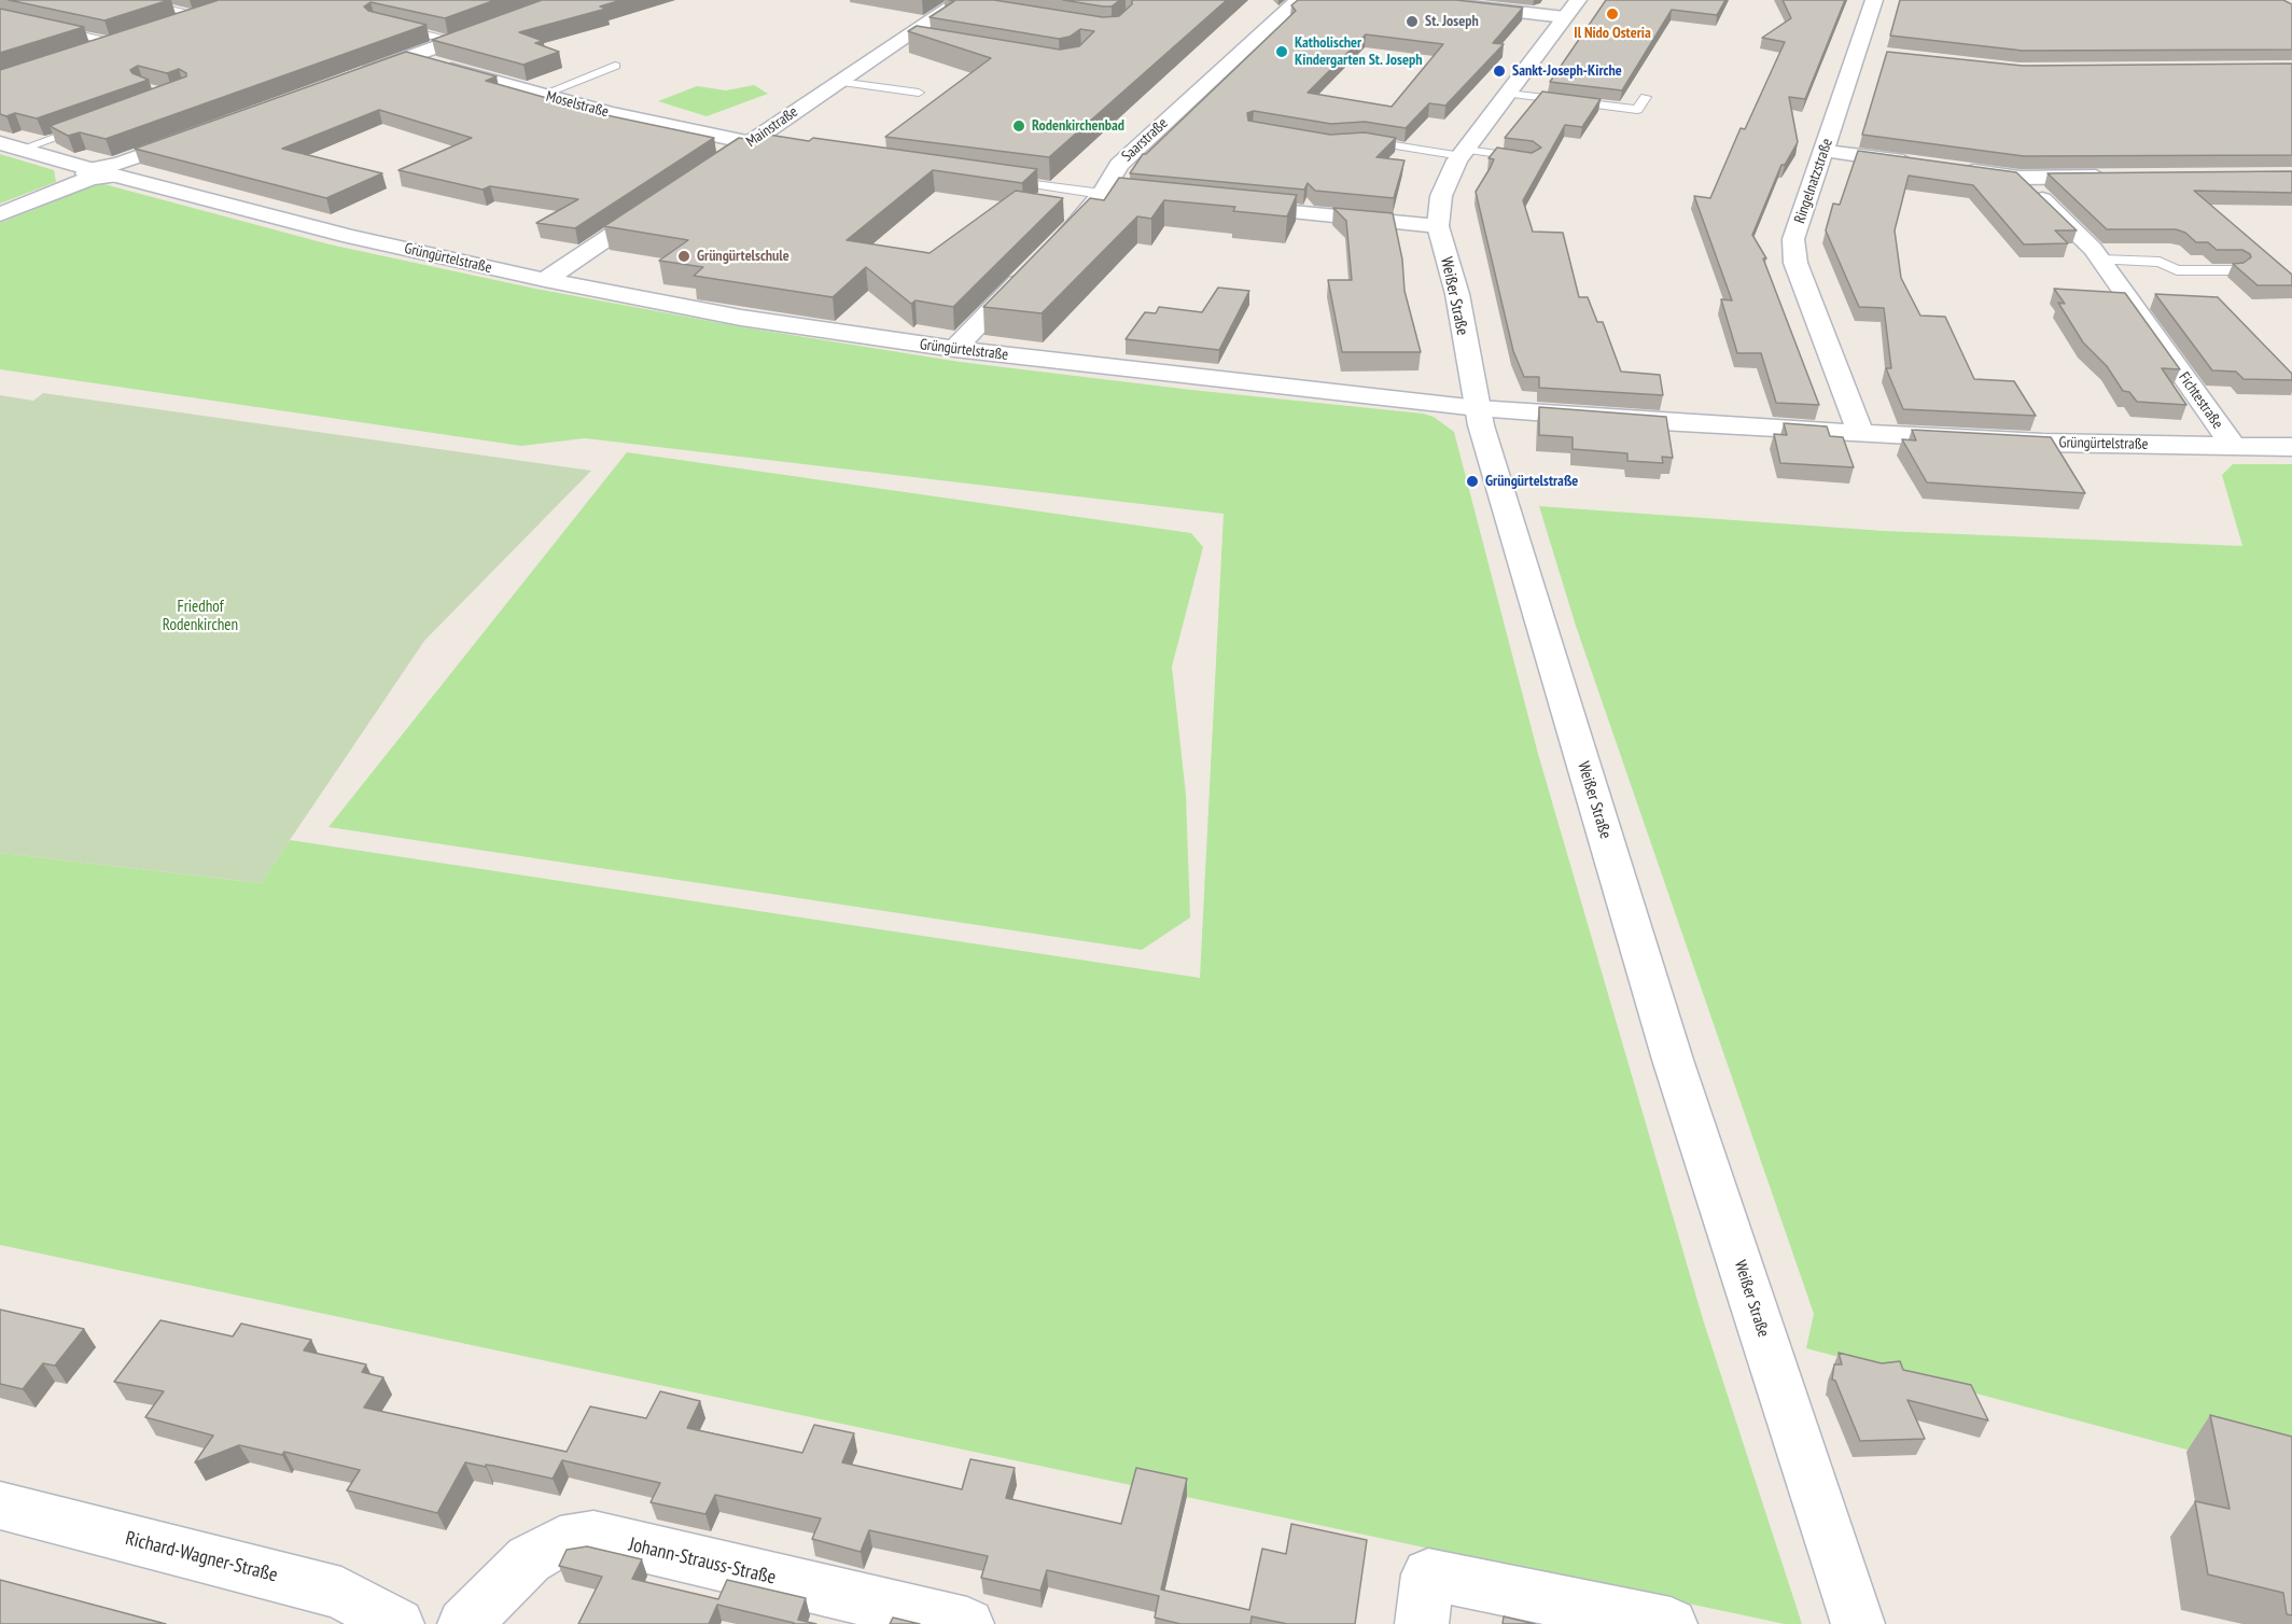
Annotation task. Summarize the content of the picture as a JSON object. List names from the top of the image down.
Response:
{
  "streets": {
    "street": [
      "Moselstraße",
      "Mainstraße",
      "Saarstraße",
      "Ringelnatzstraße",
      "Grüngürtelstraße",
      "Weißer Straße",
      "Fichtestraße",
      "Richard-Wagner-Straße",
      "Johann-Strauss-Straße"
    ]
  },
  "crossings": [
    ["Moselstraße", "Mainstraße"],
    ["Ringelnatzstraße", "Grüngürtelstraße"],
    ["Grüngürtelstraße", "Weißer Straße"],
    ["Grüngürtelstraße", "Fichtestraße"]
  ],
  "parks": ["Friedhof Rodenkirchen"],
  "places": [
    "Il Nido Osteria",
    "St. Joseph",
    "Katholischer Kindergarten St. Joseph",
    "Sankt-Joseph-Kirche",
    "Rodenkirchenbad",
    "Grüngürtelschule",
    "Grüngürtelstraße"
  ]
}
